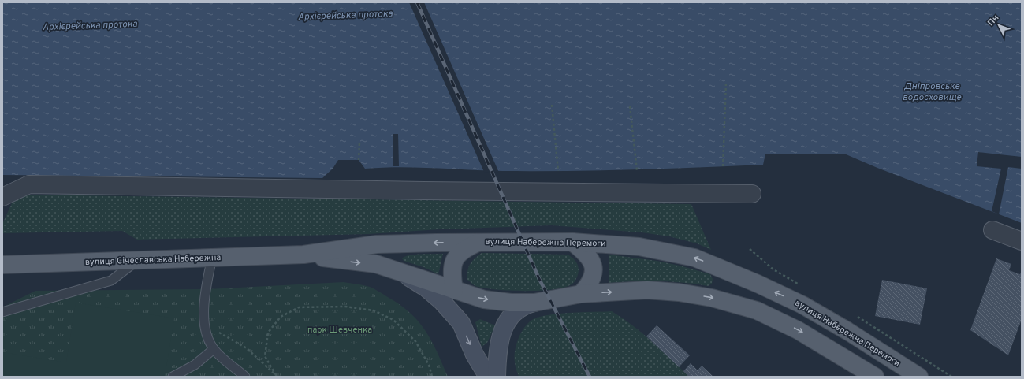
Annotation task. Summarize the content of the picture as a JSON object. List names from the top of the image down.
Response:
{
  "streets": {
    "main road": ["вулиця Набережна Перемоги", "вулиця Січеславська Набережна"]
  },
  "crossings": [
    ["вулиця Набережна Перемоги", "вулиця Січеславська Набережна"]
  ],
  "water": ["Архієрейська протока", "Дніпровське водосховище"],
  "parks": ["парк Шевченка"],
  "north": "top left"
}
